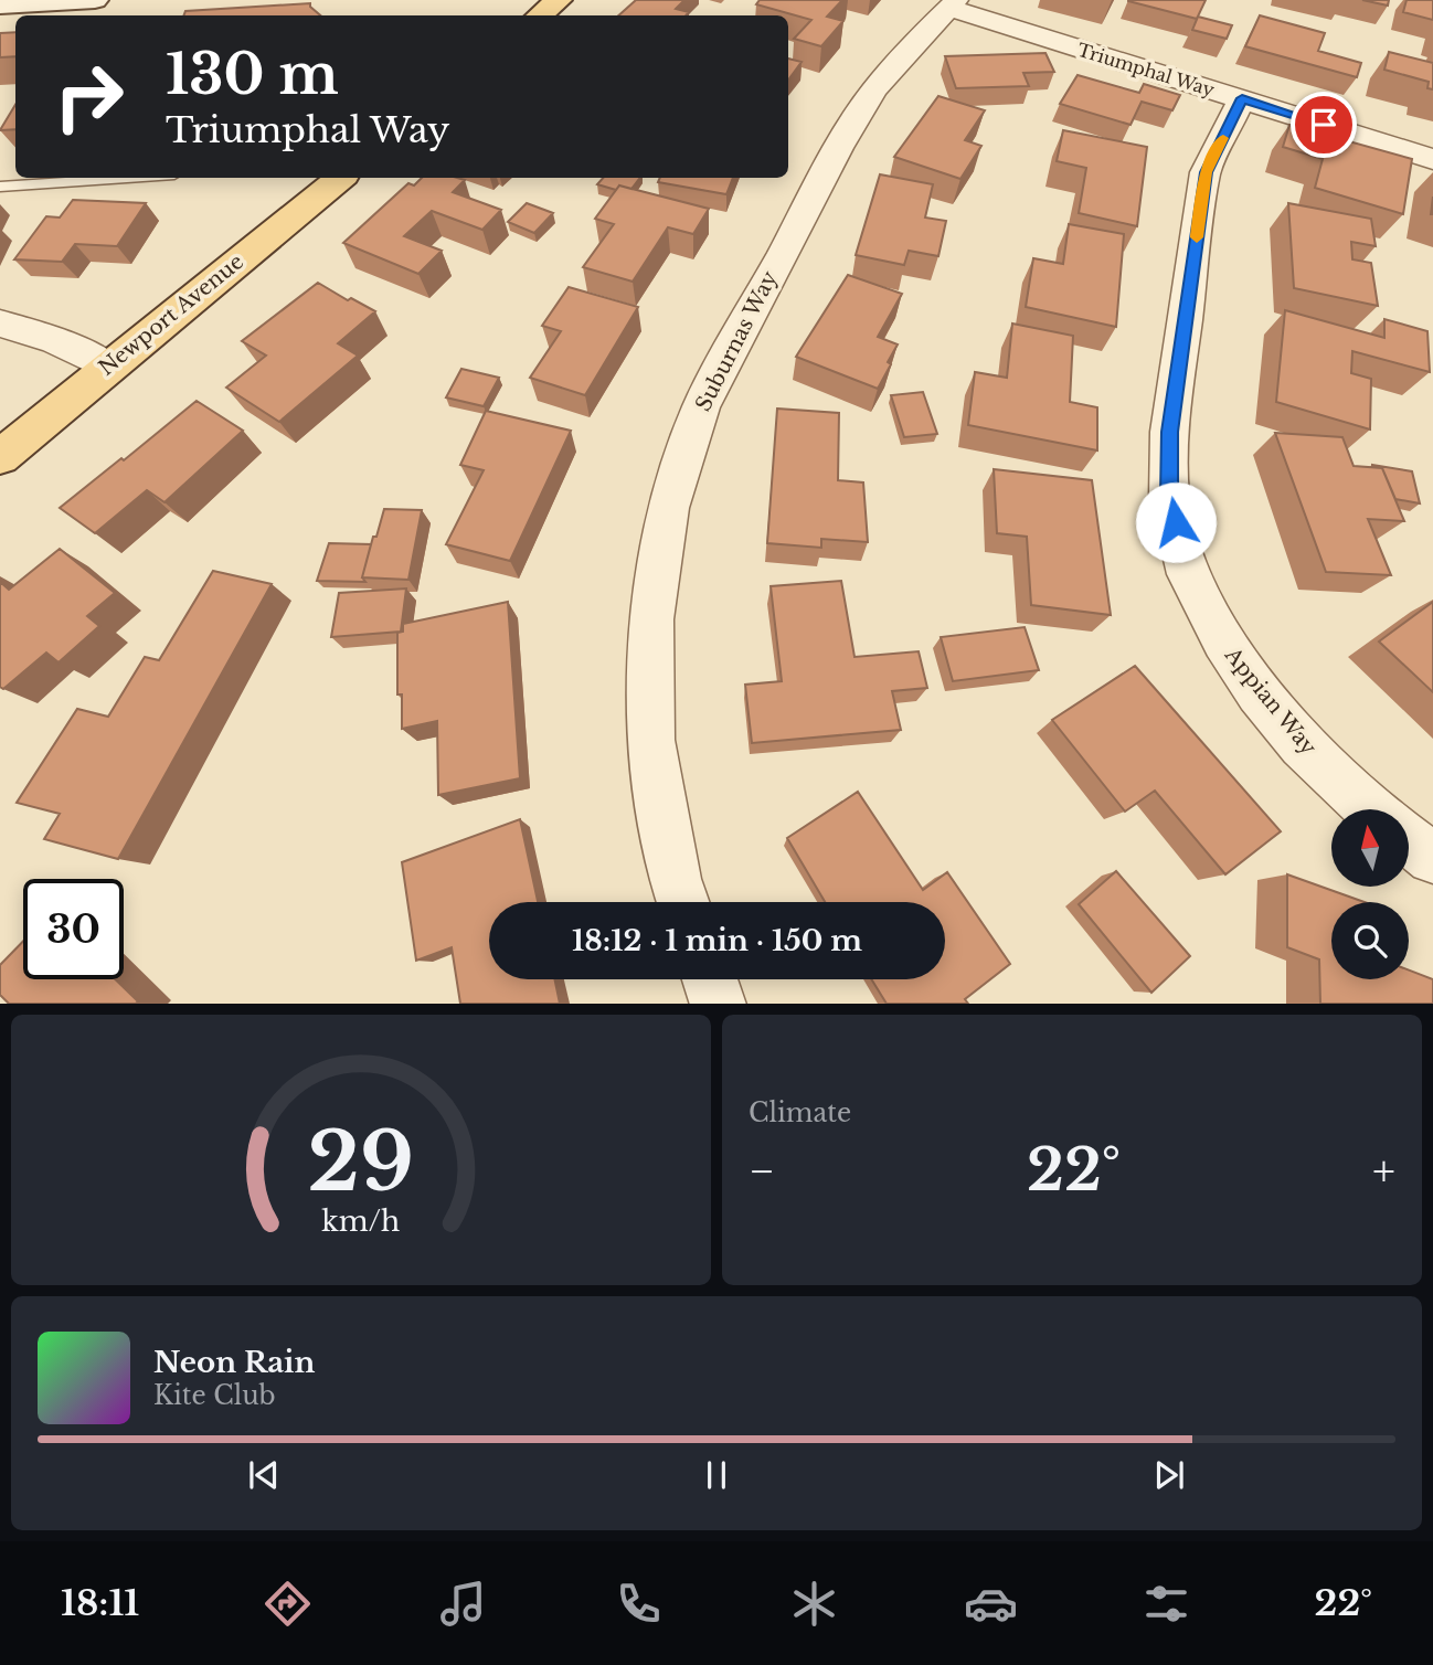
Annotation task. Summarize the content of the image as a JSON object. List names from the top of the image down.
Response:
{
  "streets": {
    "main road": ["Newport Avenue"],
    "street": ["Triumphal Way", "Suburnas Way", "Appian Way"]
  },
  "crossings": [
    ["Triumphal Way", "Suburnas Way"],
    ["Triumphal Way", "Appian Way"]
  ],
  "north": "top",
  "page": {
    "turn": ["130 m", "Triumphal Way"],
    "limit": "30",
    "trip": "18:12 · 1 min · 150 m",
    "tile": "Climate",
    "heat": ["−", "22°", "+"],
    "song": ["Neon Rain", "Kite Club"],
    "tabs": ["18:11", "22°"],
    "gauge": ["29", "km/h"]
  }
}
